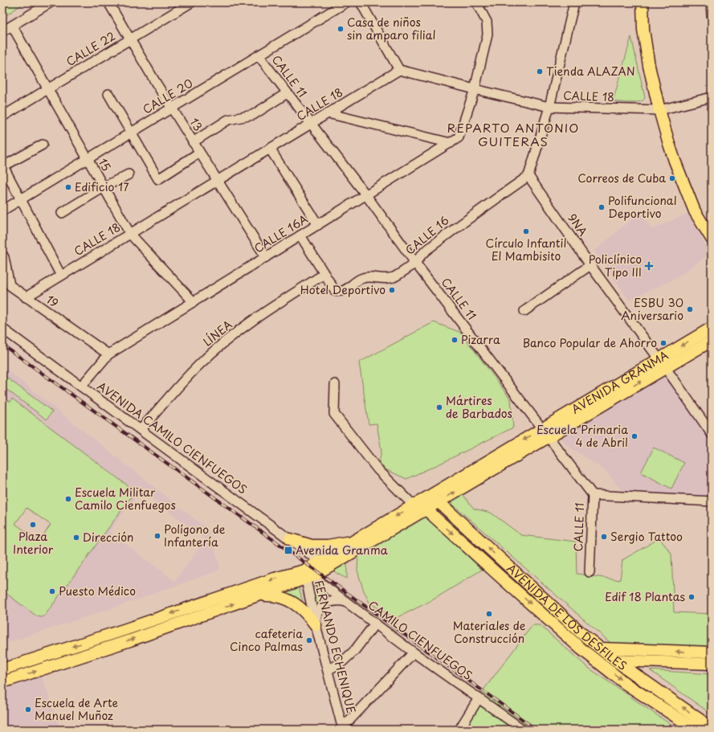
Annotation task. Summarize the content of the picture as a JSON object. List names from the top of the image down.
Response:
{
  "streets": {
    "main road": ["AVENIDA GRANMA", "AVENIDA DE LOS DESFILES"],
    "street": [
      "CALLE 22",
      "CALLE 11",
      "CALLE 20",
      "CALLE 18",
      "13",
      "15",
      "9NA",
      "CALLE 16A",
      "CALLE 16",
      "19",
      "LÍNEA",
      "AVENIDA CAMILO CIENFUEGOS",
      "CAMILO CIENFUEGOS",
      "FERNANDO ECHENIQUE"
    ]
  },
  "crossings": [
    ["CALLE 22", "13"],
    ["CALLE 22", "15"],
    ["CALLE 11", "CALLE 20"],
    ["CALLE 11", "CALLE 18"],
    ["CALLE 11", "CALLE 16A"],
    ["CALLE 11", "CALLE 16"],
    ["CALLE 11", "AVENIDA GRANMA"],
    ["CALLE 20", "13"],
    ["CALLE 20", "15"],
    ["CALLE 18", "13"],
    ["CALLE 18", "15"],
    ["CALLE 18", "CALLE 16A"],
    ["CALLE 18", "19"],
    ["13", "CALLE 16A"],
    ["15", "CALLE 16A"],
    ["9NA", "CALLE 16"],
    ["9NA", "AVENIDA GRANMA"],
    ["CALLE 16A", "19"],
    ["CALLE 16A", "AVENIDA CAMILO CIENFUEGOS"],
    ["CALLE 16", "LÍNEA"],
    ["LÍNEA", "AVENIDA CAMILO CIENFUEGOS"],
    ["AVENIDA GRANMA", "AVENIDA CAMILO CIENFUEGOS"],
    ["AVENIDA GRANMA", "AVENIDA DE LOS DESFILES"],
    ["AVENIDA GRANMA", "CAMILO CIENFUEGOS"],
    ["AVENIDA GRANMA", "FERNANDO ECHENIQUE"],
    ["CAMILO CIENFUEGOS", "FERNANDO ECHENIQUE"]
  ],
  "districts": ["REPARTO ANTONIO GUITERAS"],
  "places": {
    "other": [
      "Casa de niños sin amparo filial",
      "Tienda ALAZAN",
      "Correos de Cuba",
      "Edificio 17",
      "Polifuncional Deportivo",
      "Círculo Infantil El Mambisito",
      "Hotel Deportivo",
      "ESBU 30 Aniversario",
      "Pizarra",
      "Banco Popular de Ahorro",
      "Mártires de Barbados",
      "Escuela Primaria 4 de Abril",
      "Escuela Militar Camilo Cienfuegos",
      "Plaza Interior",
      "Polígono de Infantería",
      "Sergio Tattoo",
      "Dirección",
      "Puesto Médico",
      "Edif 18 Plantas",
      "Materiales de Construcción",
      "cafeteria Cinco Palmas",
      "Escuela de Arte Manuel Muñoz"
    ],
    "health": ["Policlínico Tipo III"],
    "transit": ["Avenida Granma"]
  }
}
